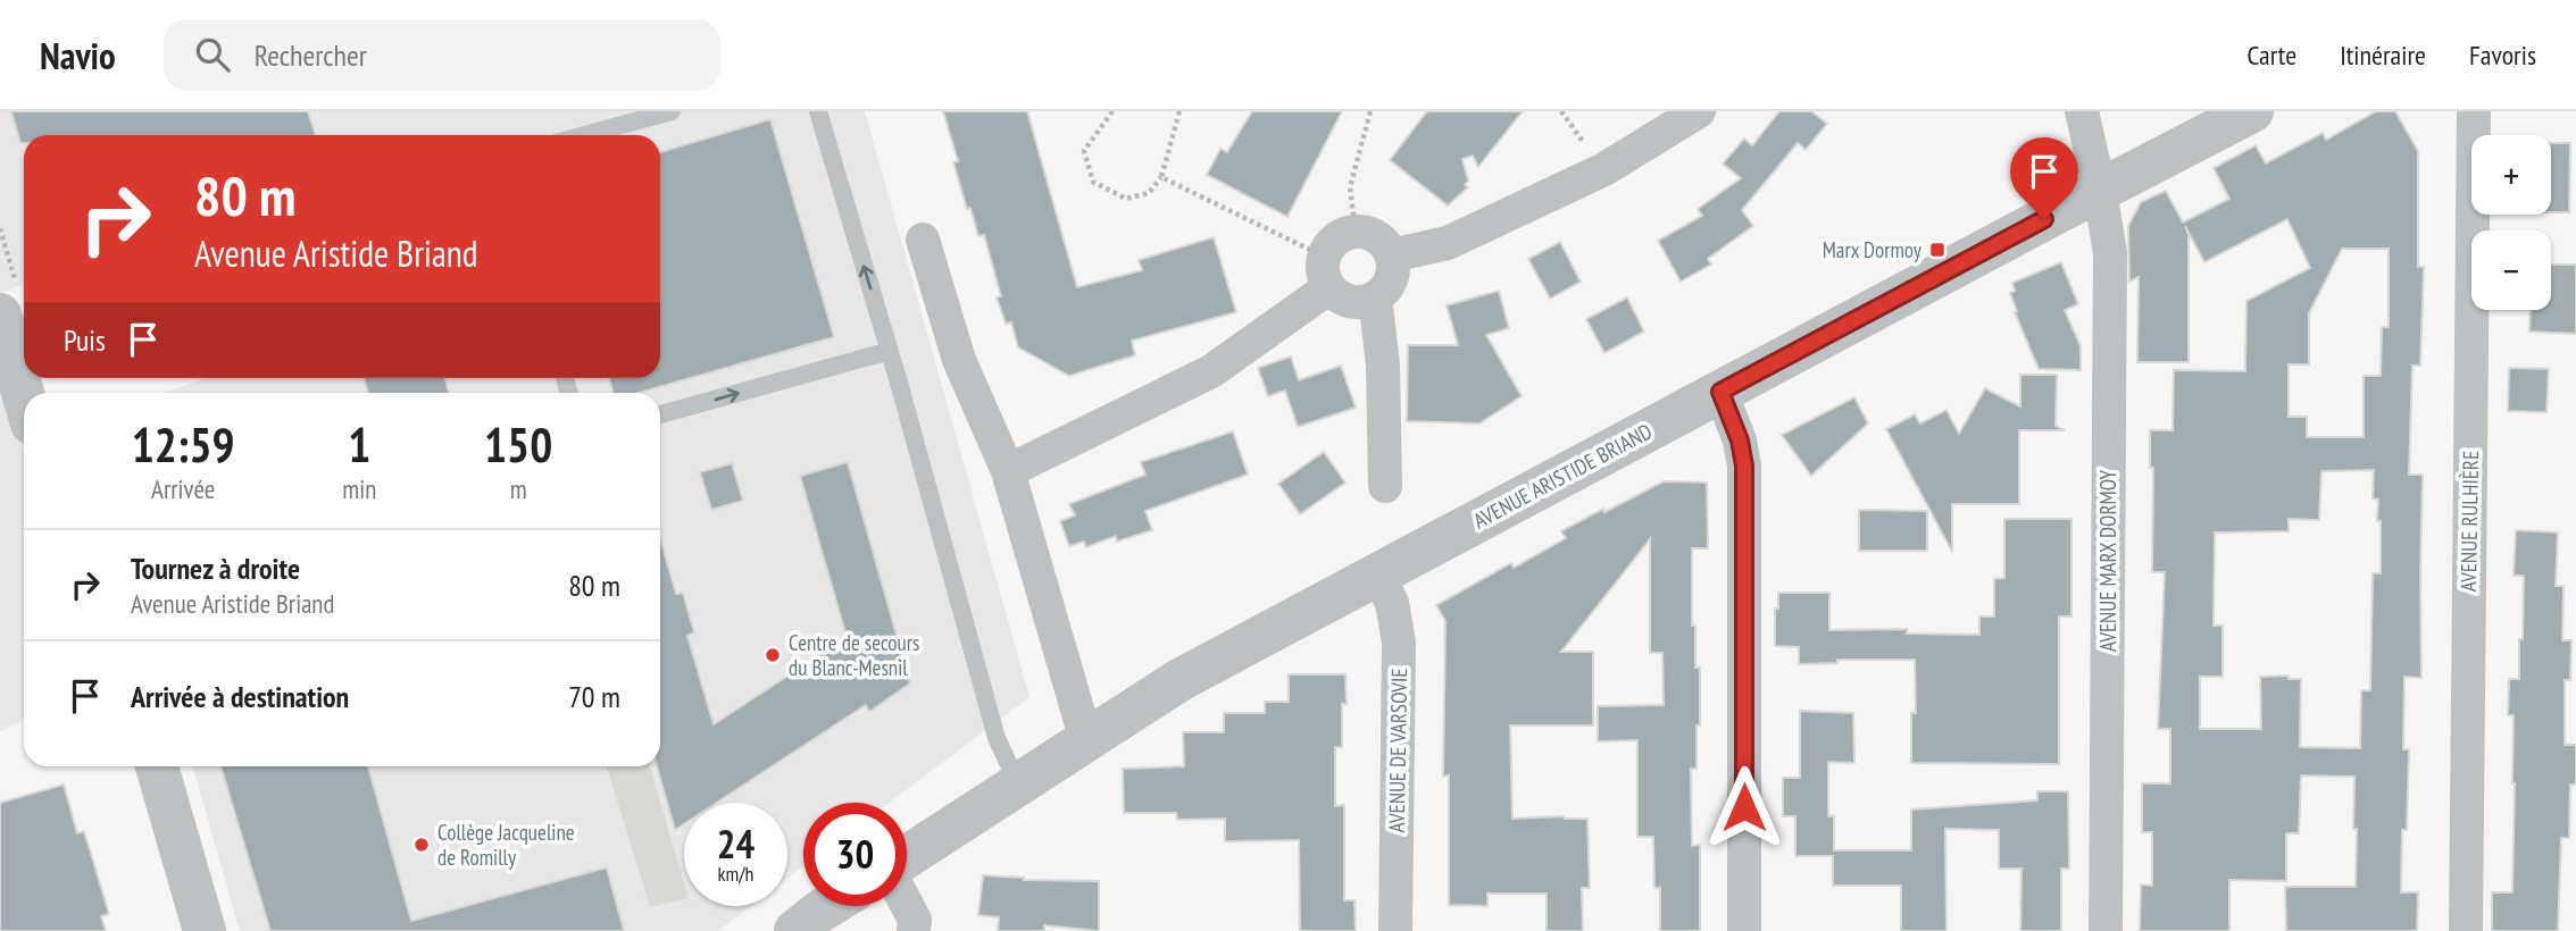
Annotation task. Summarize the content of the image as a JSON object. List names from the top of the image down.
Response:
{
  "streets": {
    "street": [
      "AVENUE ARISTIDE BRIAND",
      "AVENUE RULHIÈRE",
      "AVENUE MARX DORMOY",
      "AVENUE DE VARSOVIE"
    ]
  },
  "crossings": [
    ["AVENUE ARISTIDE BRIAND", "AVENUE MARX DORMOY"],
    ["AVENUE ARISTIDE BRIAND", "AVENUE DE VARSOVIE"]
  ],
  "places": {
    "transit": ["Marx Dormoy"],
    "other": ["Centre de secours du Blanc-Mesnil", "Collège Jacqueline de Romilly"]
  },
  "page": {
    "header": "Navio",
    "search": "Rechercher",
    "nav": ["Carte", "Itinéraire", "Favoris"],
    "map_buttons": ["+", "−"],
    "turn": ["80 m", "Avenue Aristide Briand"],
    "then": "Puis",
    "eta": [
      "12:59",
      "Arrivée",
      "1",
      "min",
      "150",
      "m"
    ],
    "list": [
      {
        "name": "Tournez à droite",
        "note": "Avenue Aristide Briand",
        "value": "80 m"
      },
      {
        "name": "Arrivée à destination",
        "value": "70 m"
      }
    ],
    "speed": "24 km/h",
    "limit": "30"
  }
}
